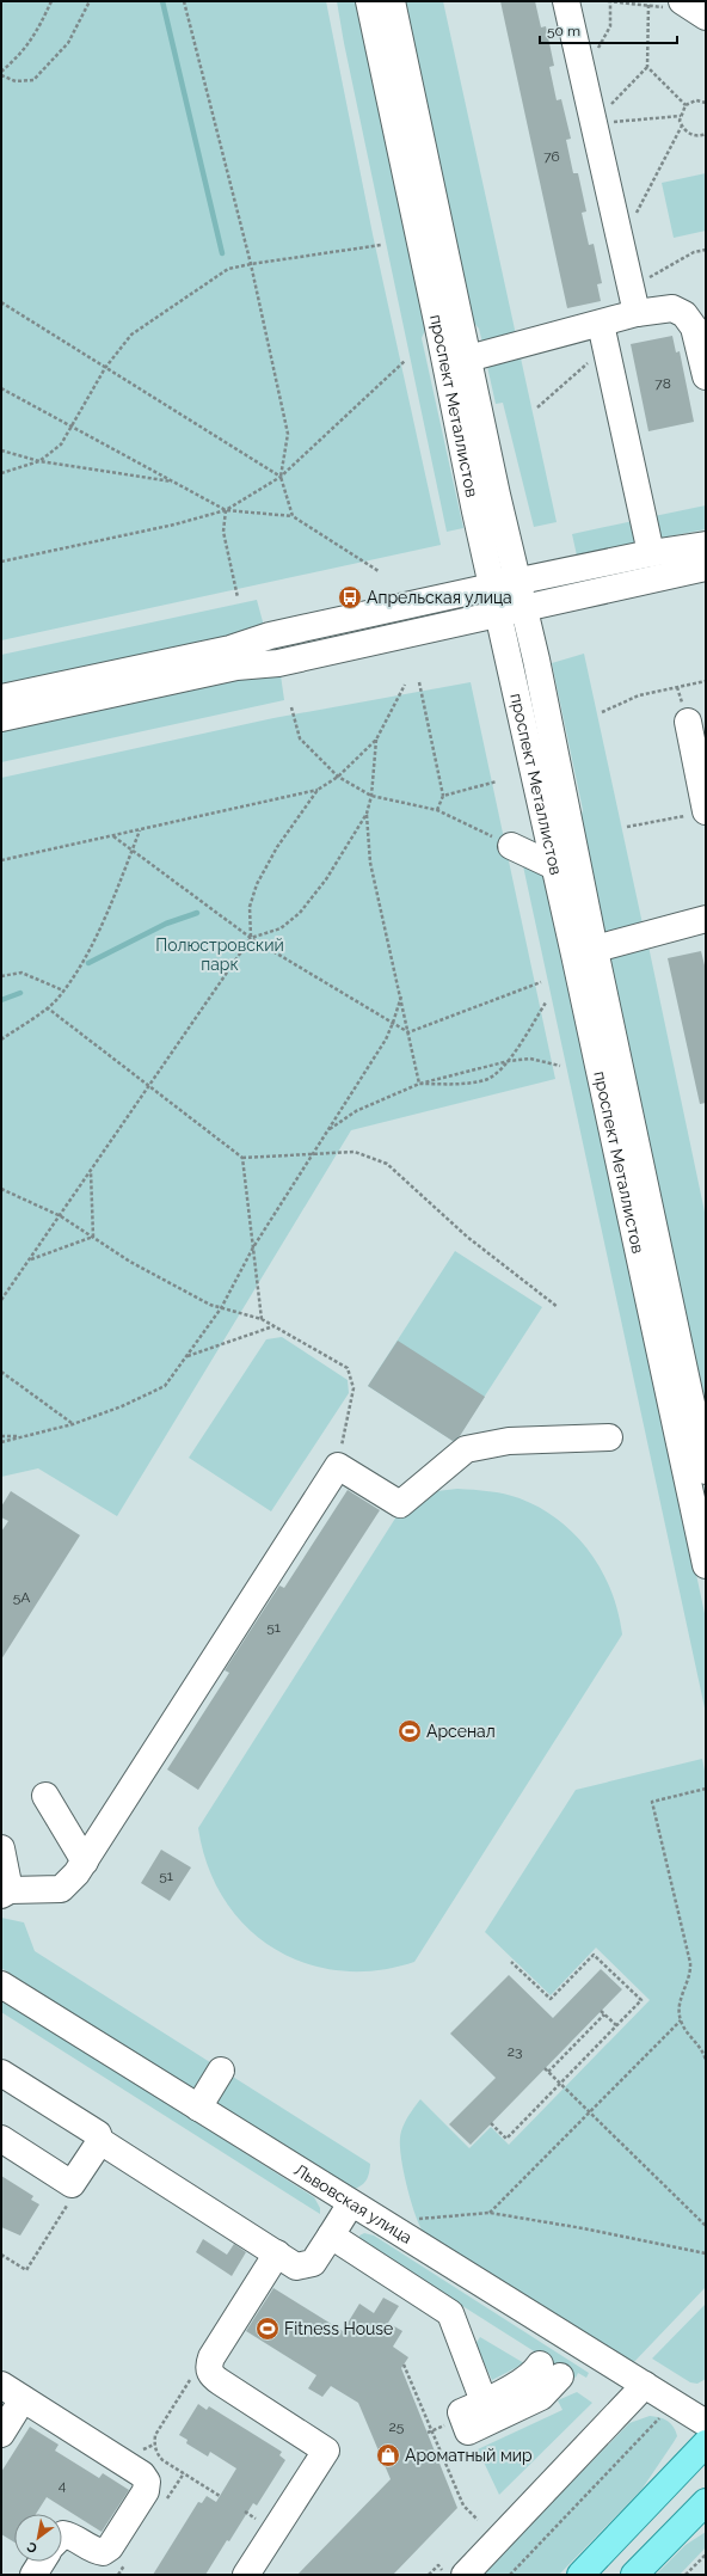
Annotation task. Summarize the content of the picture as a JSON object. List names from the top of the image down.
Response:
{
  "streets": {
    "street": ["проспект Металлистов", "Львовская улица"]
  },
  "parks": ["Полюстровский парк"],
  "places": {
    "bus stop": ["Апрельская улица"],
    "sports": ["Арсенал", "Fitness House"],
    "shop": ["Ароматный мир"]
  },
  "house_numbers": [
    "76",
    "78",
    "5А",
    "51",
    "51",
    "23",
    "25",
    "4"
  ],
  "scale_bar": "50 m",
  "north": "bottom left"
}
